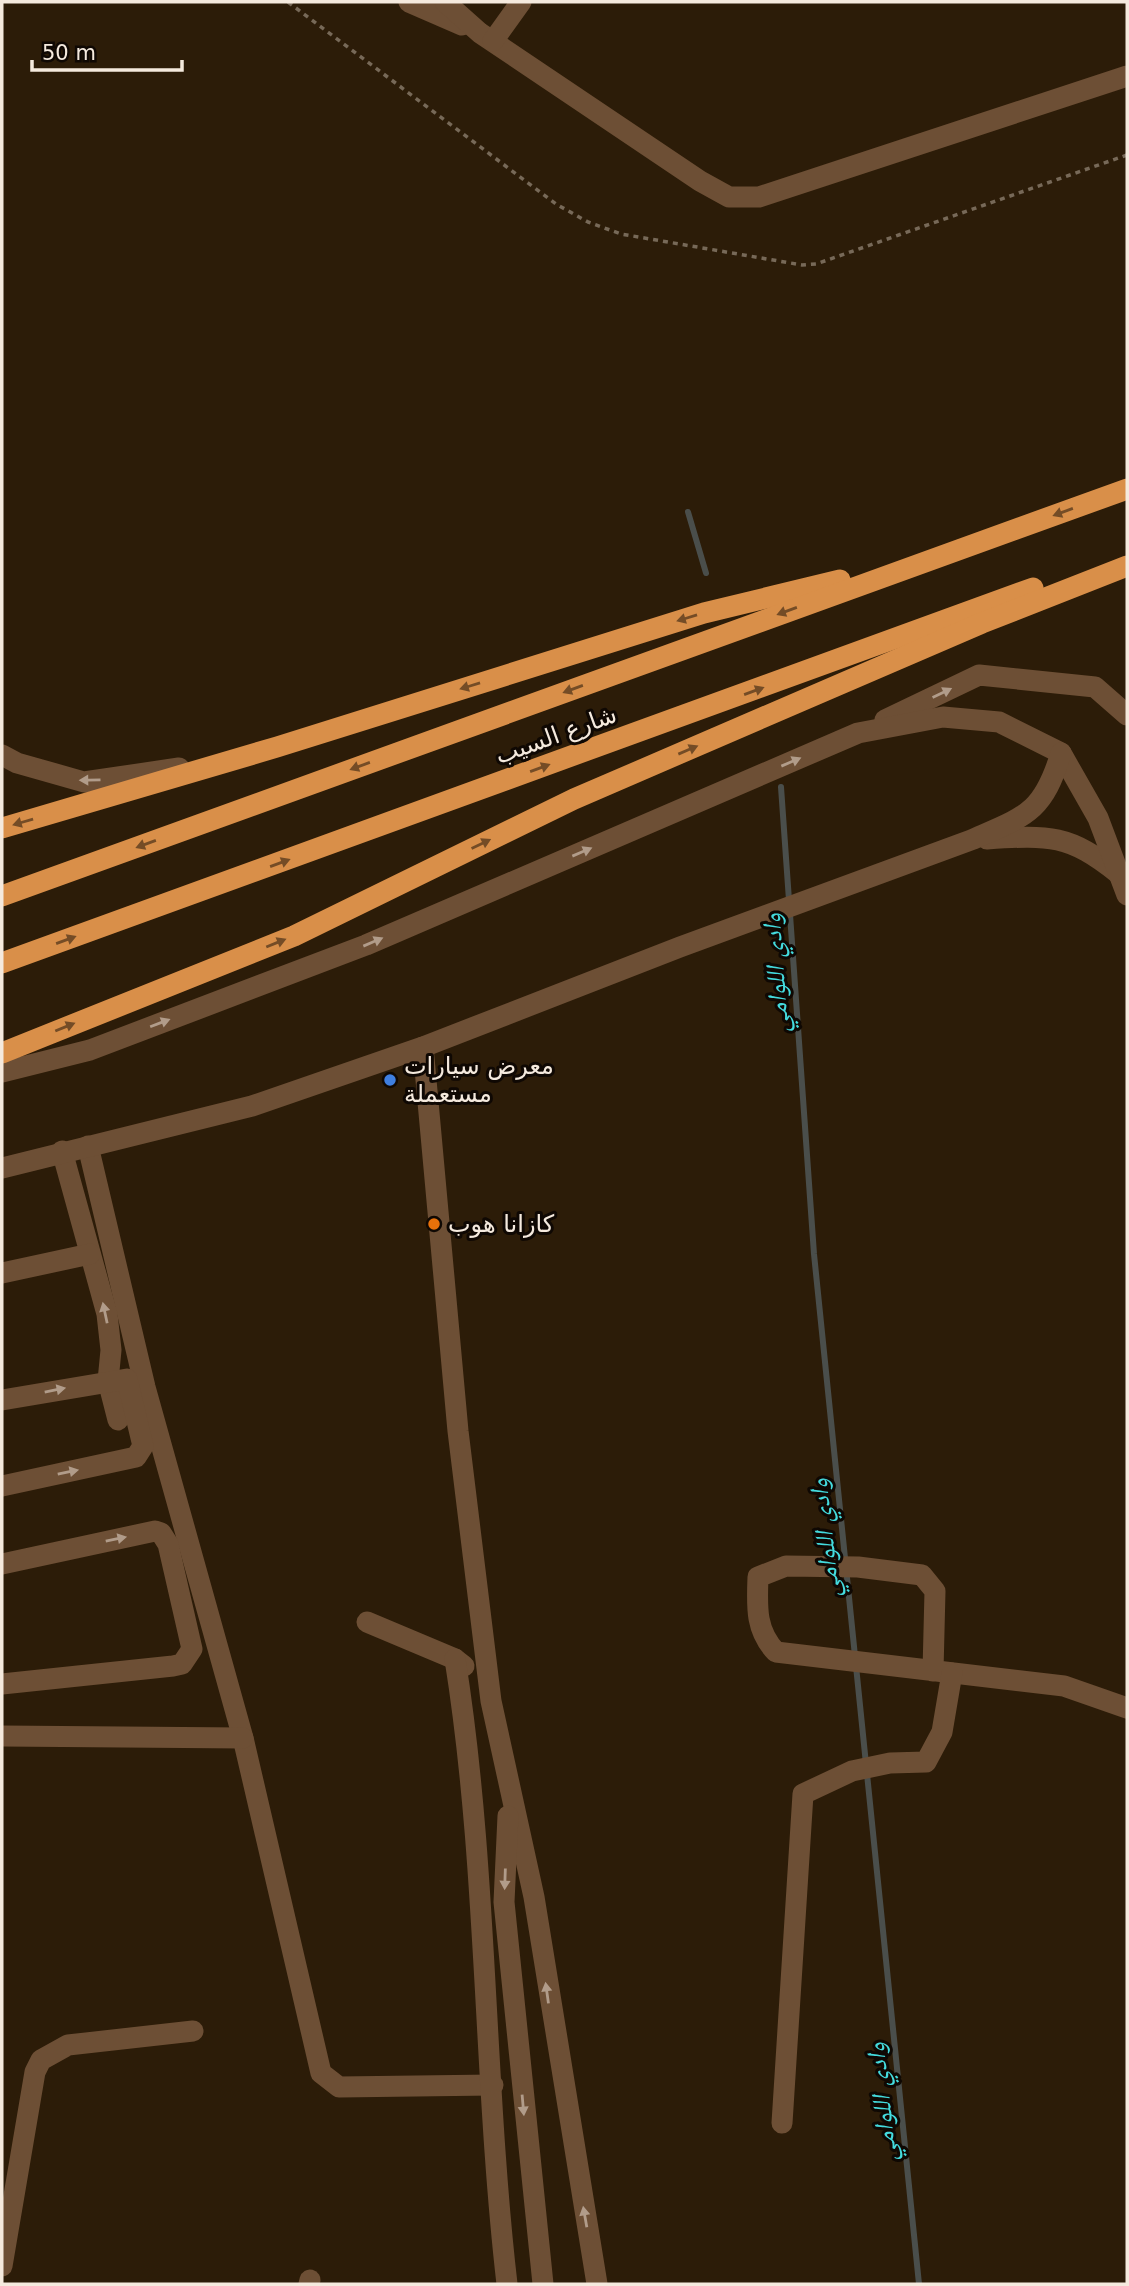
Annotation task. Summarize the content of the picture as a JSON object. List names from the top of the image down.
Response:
{
  "streets": {
    "highway": ["شارع السيب"]
  },
  "water": ["وادي اللوامي"],
  "places": ["معرض سيارات مستعملة", "كازانا هوب"],
  "scale_bar": "50 m"
}
